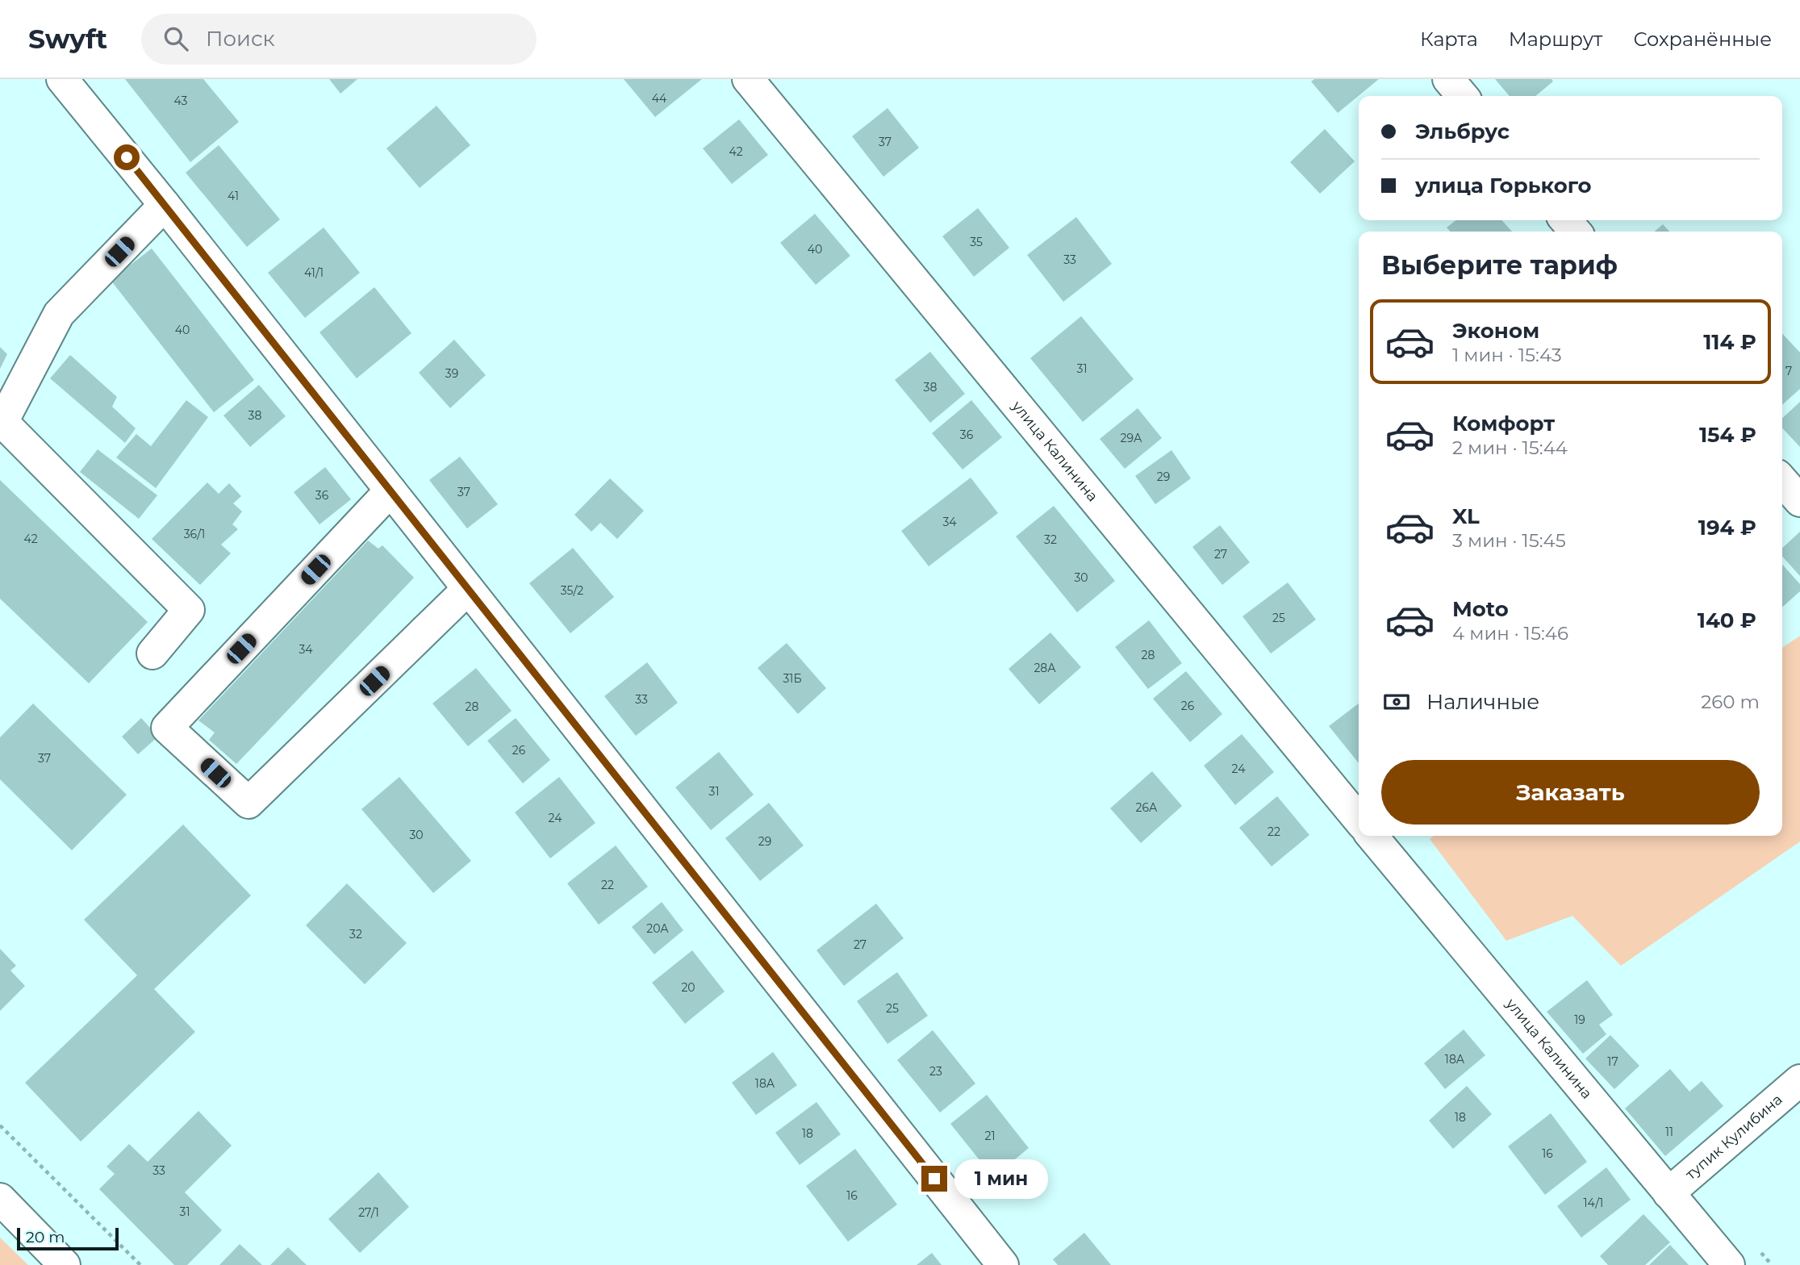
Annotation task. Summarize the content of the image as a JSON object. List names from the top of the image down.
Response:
{
  "streets": {
    "street": ["улица Калинина", "тупик Кулибина"]
  },
  "crossings": [
    ["улица Калинина", "тупик Кулибина"]
  ],
  "house_numbers": [
    "44",
    "43",
    "37",
    "42",
    "41",
    "35",
    "40",
    "33",
    "41/1",
    "40",
    "31",
    "7",
    "39",
    "38",
    "38",
    "36",
    "29А",
    "29",
    "37",
    "36",
    "34",
    "36/1",
    "42",
    "32",
    "27",
    "30",
    "35/2",
    "25",
    "34",
    "28",
    "28А",
    "31Б",
    "33",
    "26",
    "28",
    "26",
    "37",
    "24",
    "31",
    "26А",
    "24",
    "22",
    "30",
    "29",
    "22",
    "20А",
    "32",
    "27",
    "20",
    "25",
    "19",
    "18А",
    "17",
    "23",
    "18А",
    "18",
    "11",
    "18",
    "21",
    "16",
    "33",
    "16",
    "14/1",
    "31",
    "27/1"
  ],
  "scale_bar": "20 m",
  "page": {
    "header": "Swyft",
    "search": "Поиск",
    "nav": ["Карта", "Маршрут", "Сохранённые"],
    "banner": ["Эльбрус", "улица Горького"],
    "heading": "Выберите тариф",
    "list": [
      {
        "name": "Эконом",
        "note": "1 мин · 15:43",
        "value": "114 ₽"
      },
      {
        "name": "Комфорт",
        "note": "2 мин · 15:44",
        "value": "154 ₽"
      },
      {
        "name": "XL",
        "note": "3 мин · 15:45",
        "value": "194 ₽"
      },
      {
        "name": "Moto",
        "note": "4 мин · 15:46",
        "value": "140 ₽"
      }
    ],
    "pay": ["Наличные", "260 m"],
    "buttons": "Заказать",
    "bubble": "1 мин",
    "scale": "20 m"
  }
}
